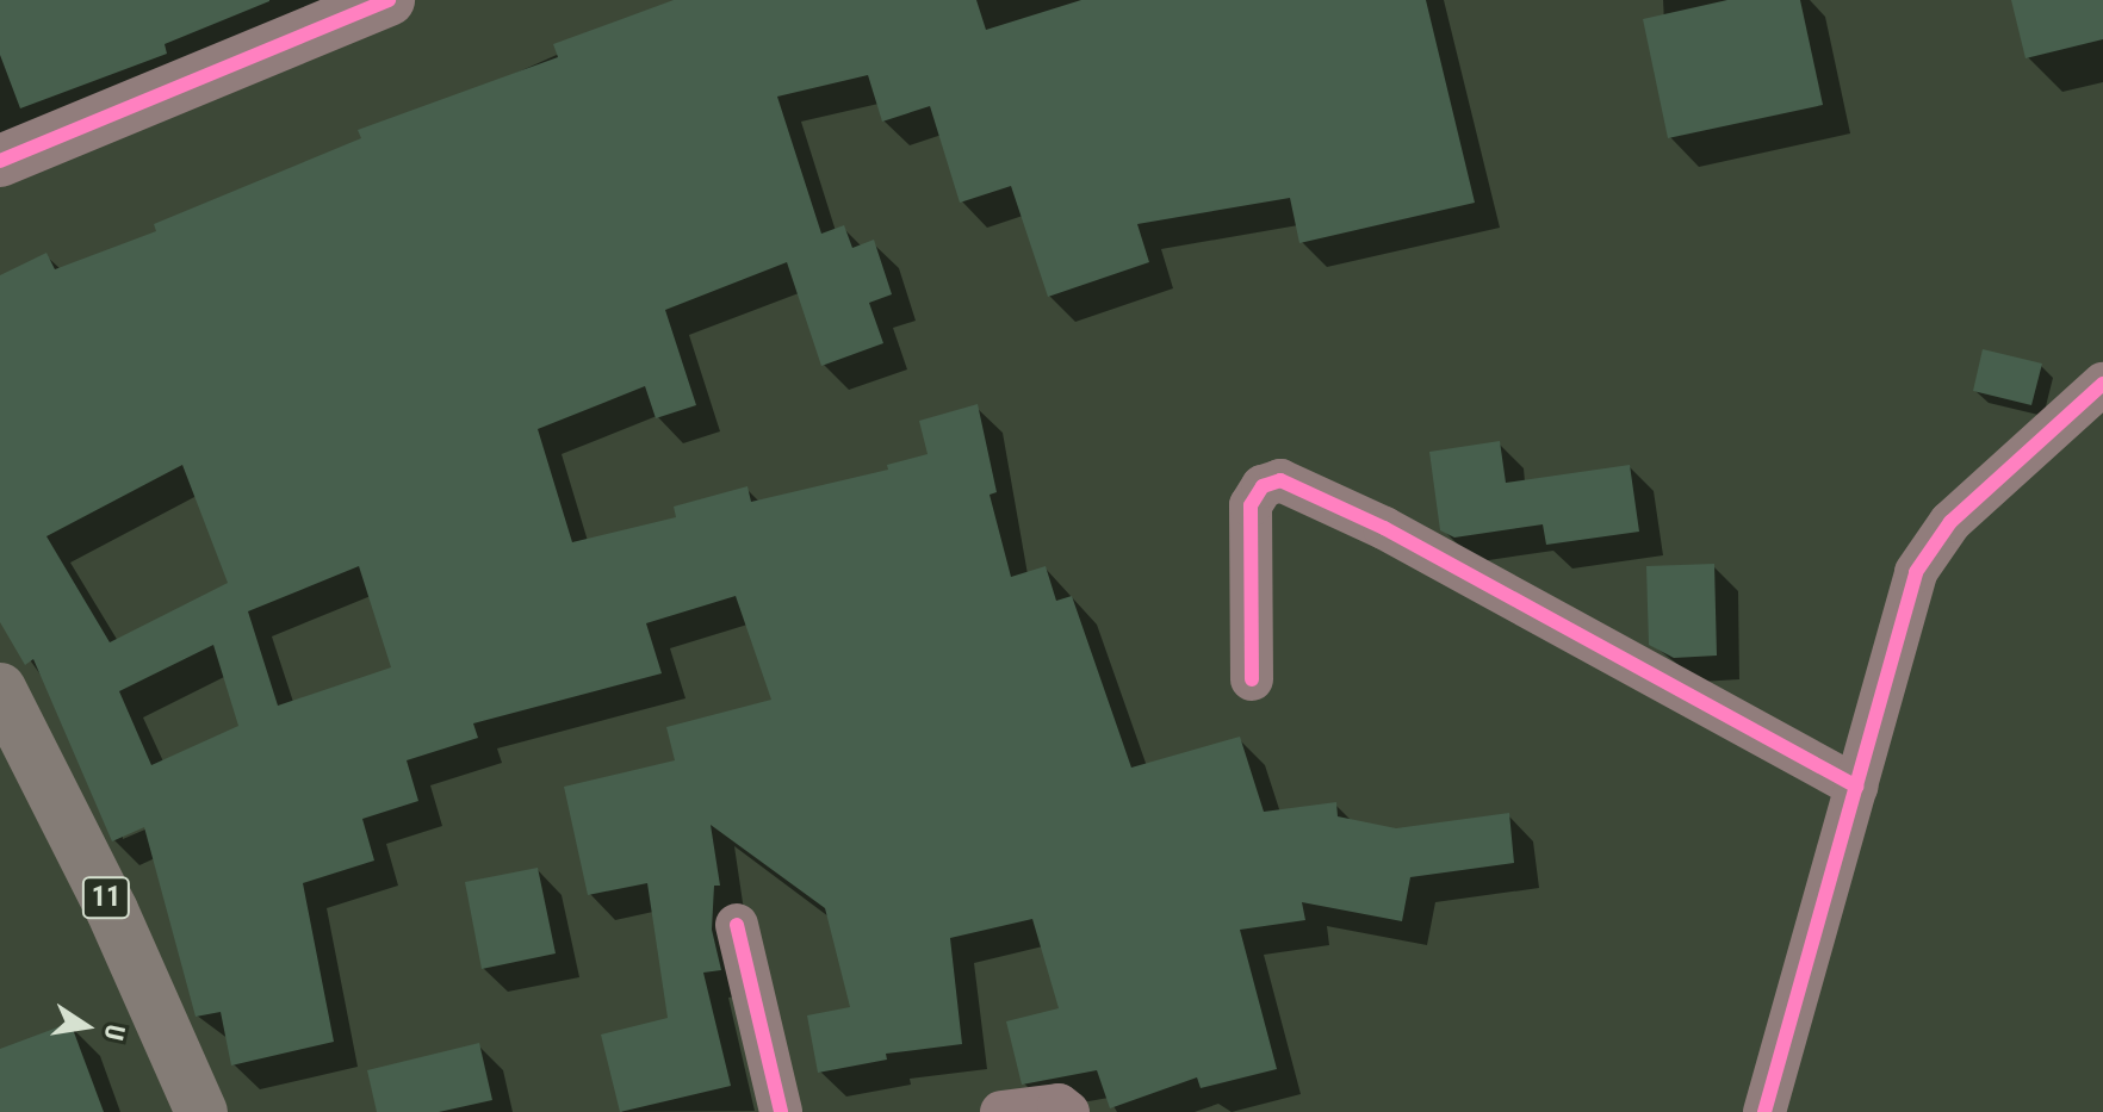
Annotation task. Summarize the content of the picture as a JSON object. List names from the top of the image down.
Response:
{
  "streets": {
    "highway": ["11"]
  },
  "north": "right"
}
